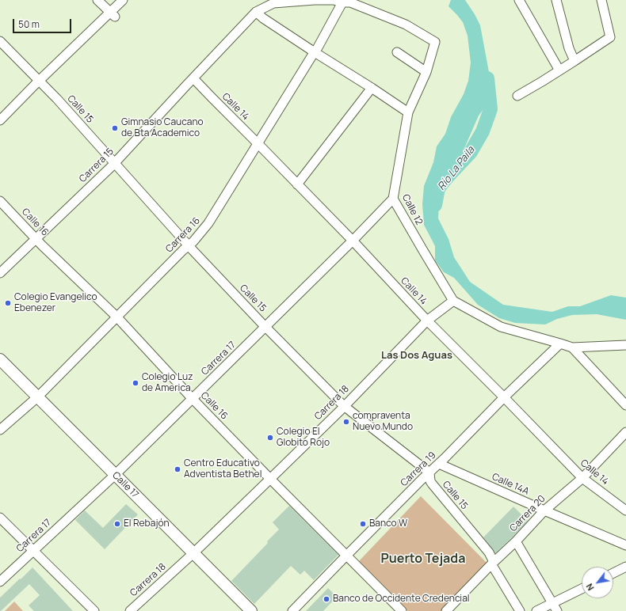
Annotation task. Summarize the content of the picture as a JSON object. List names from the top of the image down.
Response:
{
  "streets": {
    "main road": ["Calle 17"],
    "street": [
      "Calle 14",
      "Calle 15",
      "Carrera 15",
      "Calle 12",
      "Calle 16",
      "Carrera 16",
      "Carrera 17",
      "Carrera 18",
      "Carrera 19",
      "Calle 14A",
      "Carrera 20"
    ]
  },
  "crossings": [
    ["Calle 14", "Carrera 15"],
    ["Calle 14", "Carrera 16"],
    ["Calle 14", "Carrera 17"],
    ["Calle 14", "Carrera 18"],
    ["Calle 14", "Carrera 19"],
    ["Calle 14", "Carrera 20"],
    ["Calle 15", "Carrera 15"],
    ["Calle 15", "Carrera 16"],
    ["Calle 15", "Carrera 17"],
    ["Calle 15", "Carrera 18"],
    ["Calle 15", "Carrera 19"],
    ["Calle 15", "Carrera 20"],
    ["Carrera 15", "Calle 12"],
    ["Carrera 15", "Calle 16"],
    ["Carrera 15", "Carrera 16"],
    ["Calle 12", "Carrera 16"],
    ["Calle 12", "Carrera 17"],
    ["Calle 12", "Carrera 18"],
    ["Calle 12", "Carrera 19"],
    ["Calle 16", "Carrera 16"],
    ["Calle 16", "Carrera 17"],
    ["Calle 16", "Carrera 18"],
    ["Calle 16", "Carrera 19"],
    ["Carrera 16", "Calle 17"],
    ["Carrera 17", "Calle 17"],
    ["Carrera 18", "Calle 17"],
    ["Carrera 19", "Calle 14A"],
    ["Calle 14A", "Carrera 20"]
  ],
  "districts": ["Las Dos Aguas", "Puerto Tejada"],
  "water": ["Río La Paila"],
  "places": [
    "Gimnasio Caucano de Bta Academico",
    "Colegio Evangelico Ebenezer",
    "Colegio Luz de America",
    "compraventa Nuevo Mundo",
    "Colegio El Globito Rojo",
    "Centro Educativo Adventista Bethel",
    "El Rebajón",
    "Banco W",
    "Banco de Occidente Credencial"
  ],
  "scale_bar": "50 m",
  "north": "bottom left"
}
